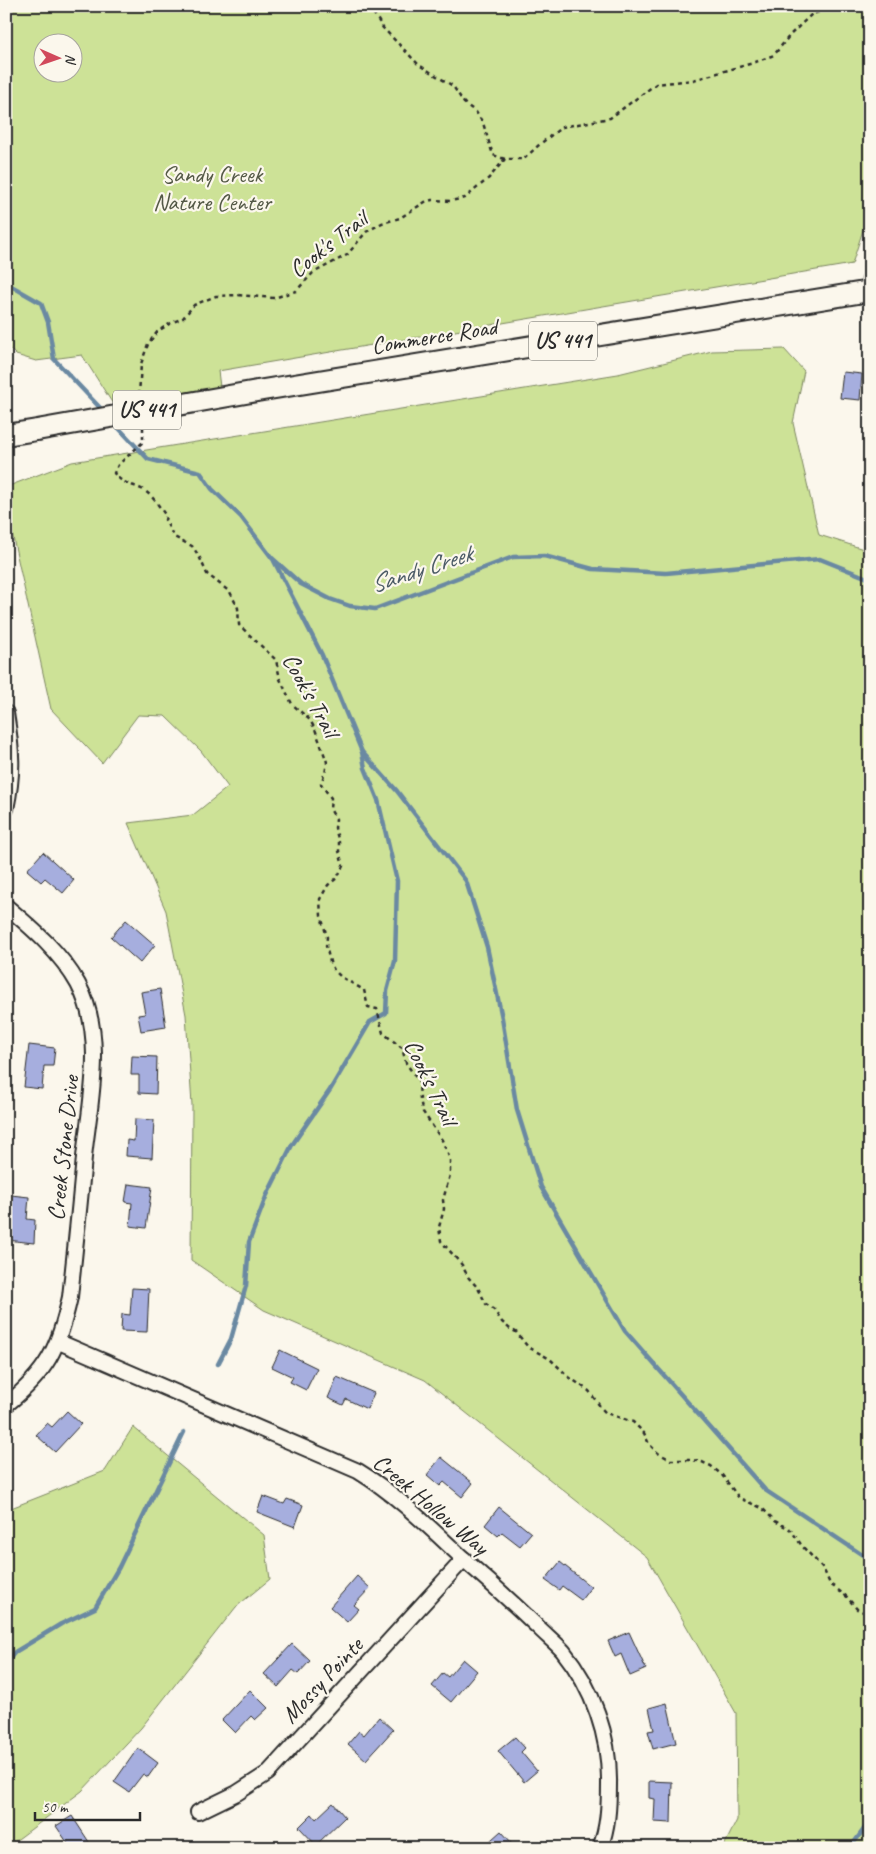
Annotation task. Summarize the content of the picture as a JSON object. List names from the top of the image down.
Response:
{
  "streets": {
    "highway": ["Commerce Road", "US 441"],
    "street": ["Creek Stone Drive", "Creek Hollow Way", "Mossy Pointe"],
    "path": ["Cook's Trail"]
  },
  "crossings": [
    ["Creek Stone Drive", "Creek Hollow Way"],
    ["Creek Hollow Way", "Mossy Pointe"]
  ],
  "water": ["Sandy Creek"],
  "parks": ["Sandy Creek Nature Center"],
  "scale_bar": "50 m",
  "north": "right"
}
